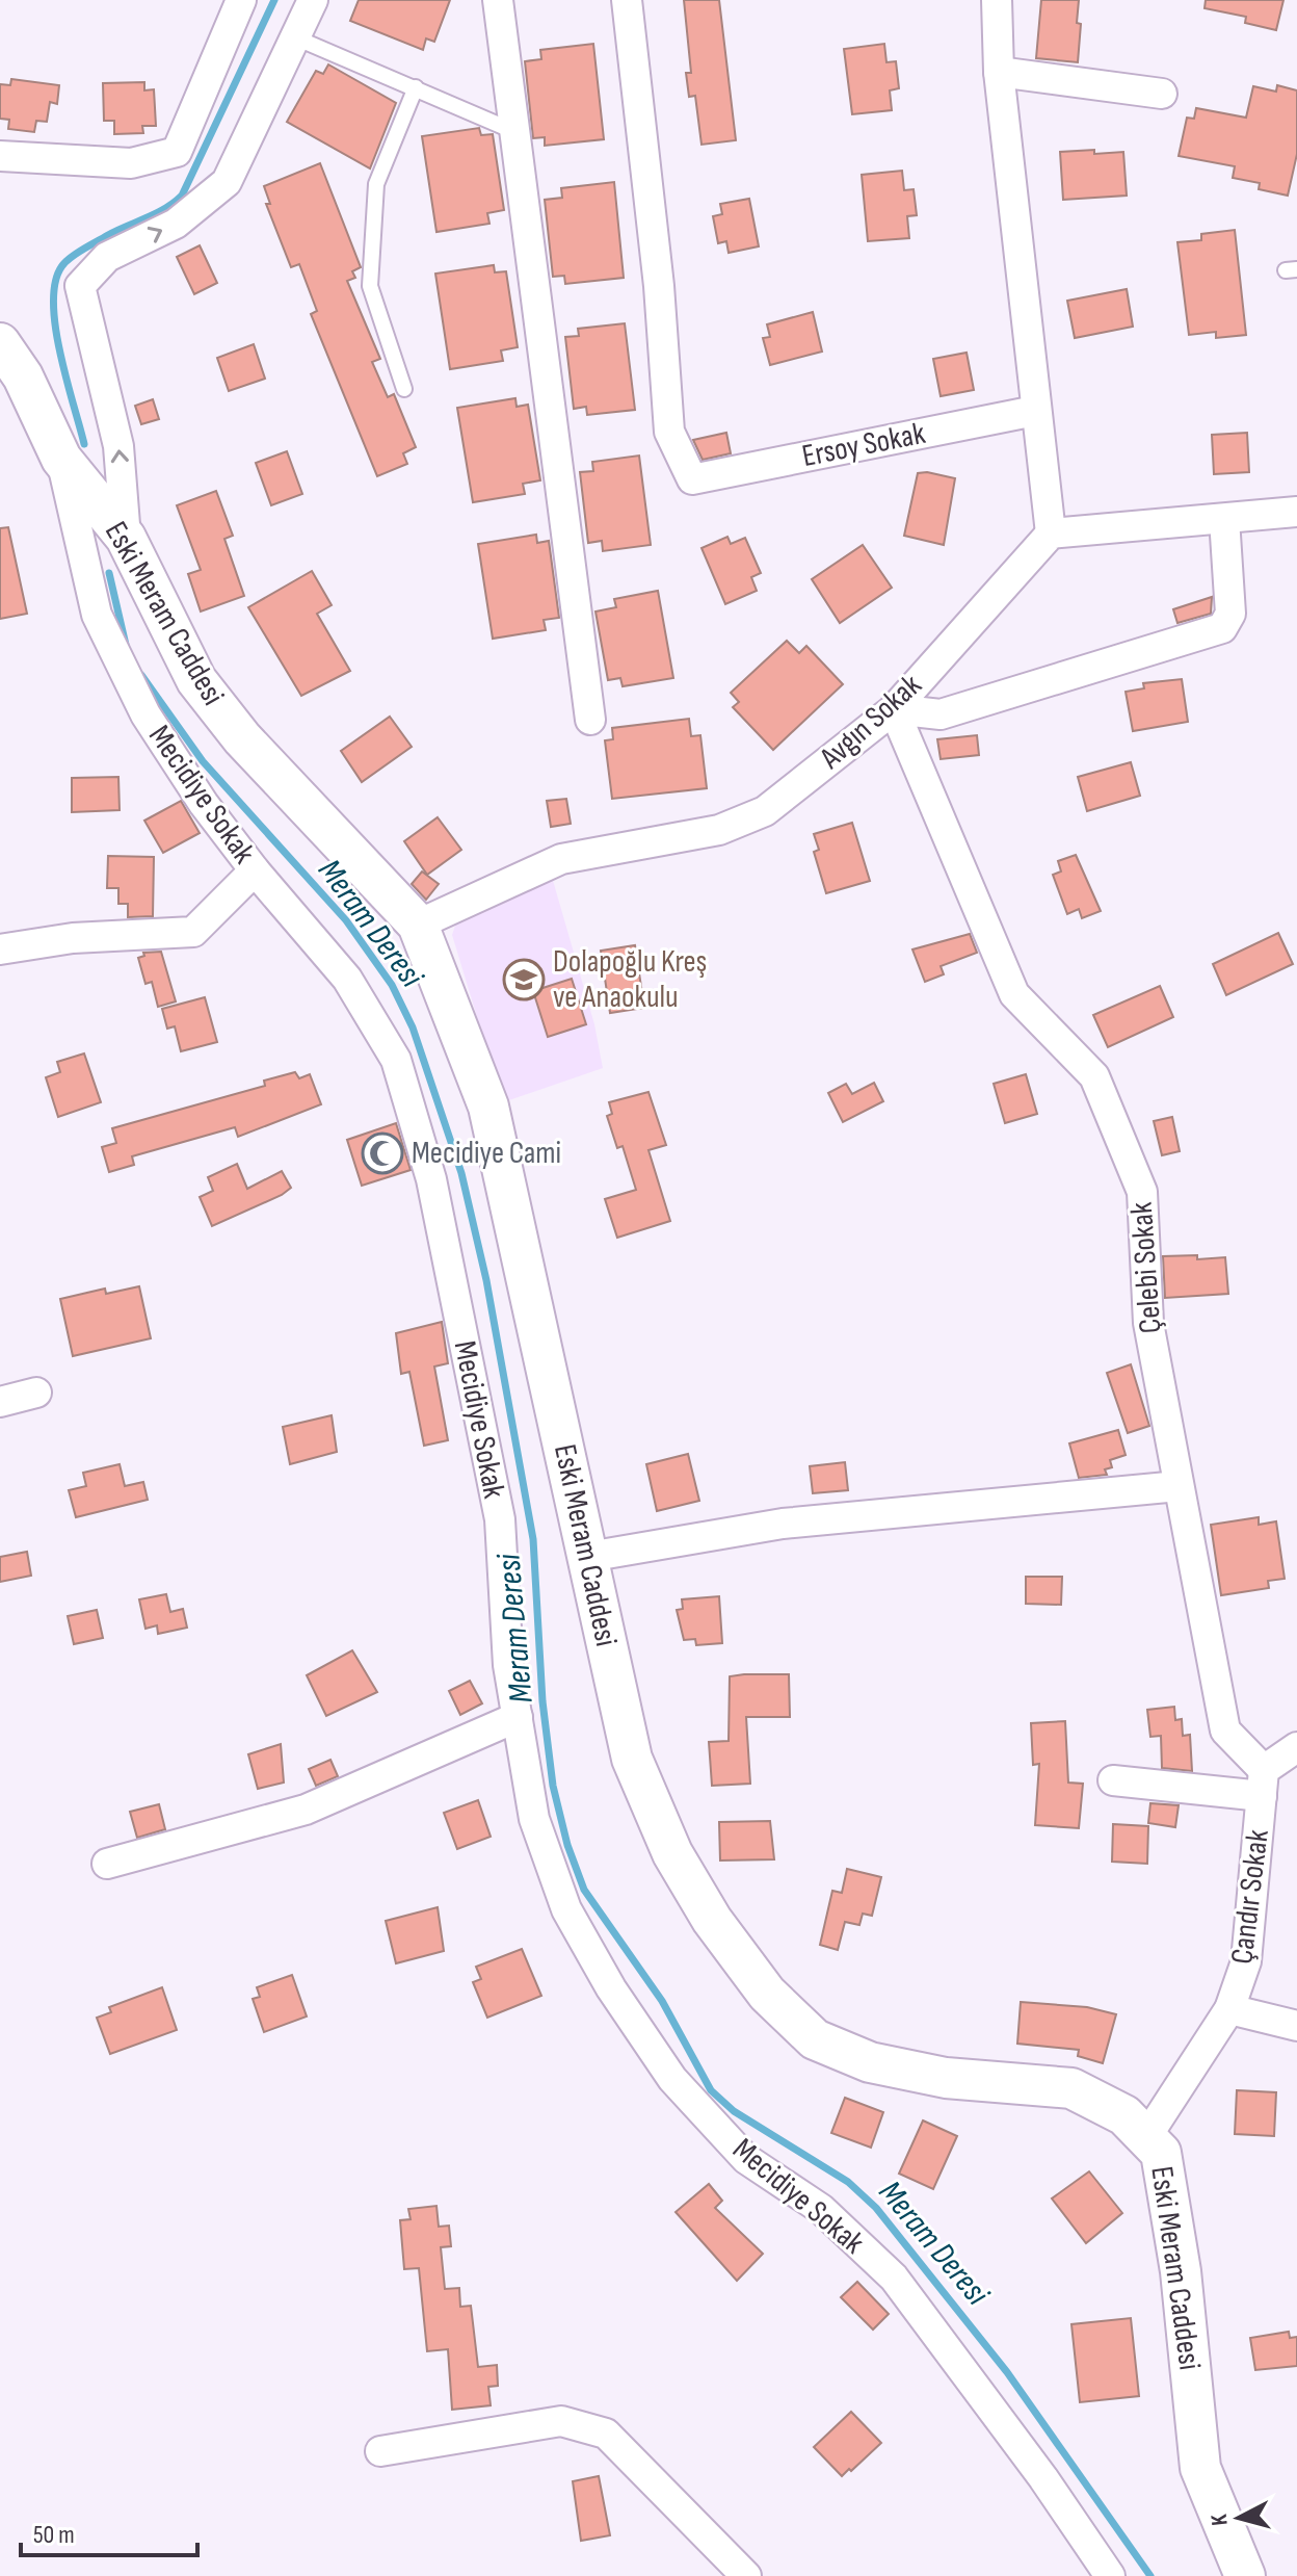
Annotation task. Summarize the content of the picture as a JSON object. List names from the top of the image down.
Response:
{
  "streets": {
    "street": [
      "Ersoy Sokak",
      "Eski Meram Caddesi",
      "Avgın Sokak",
      "Mecidiye Sokak",
      "Çelebi Sokak",
      "Çandır Sokak"
    ]
  },
  "crossings": [
    ["Eski Meram Caddesi", "Avgın Sokak"],
    ["Eski Meram Caddesi", "Mecidiye Sokak"],
    ["Eski Meram Caddesi", "Çandır Sokak"],
    ["Avgın Sokak", "Çelebi Sokak"],
    ["Çelebi Sokak", "Çandır Sokak"]
  ],
  "water": ["Meram Deresi"],
  "places": {
    "school or university": ["Dolapoğlu Kreş ve Anaokulu"],
    "mosque": ["Mecidiye Cami"]
  },
  "scale_bar": "50 m",
  "north": "left"
}
